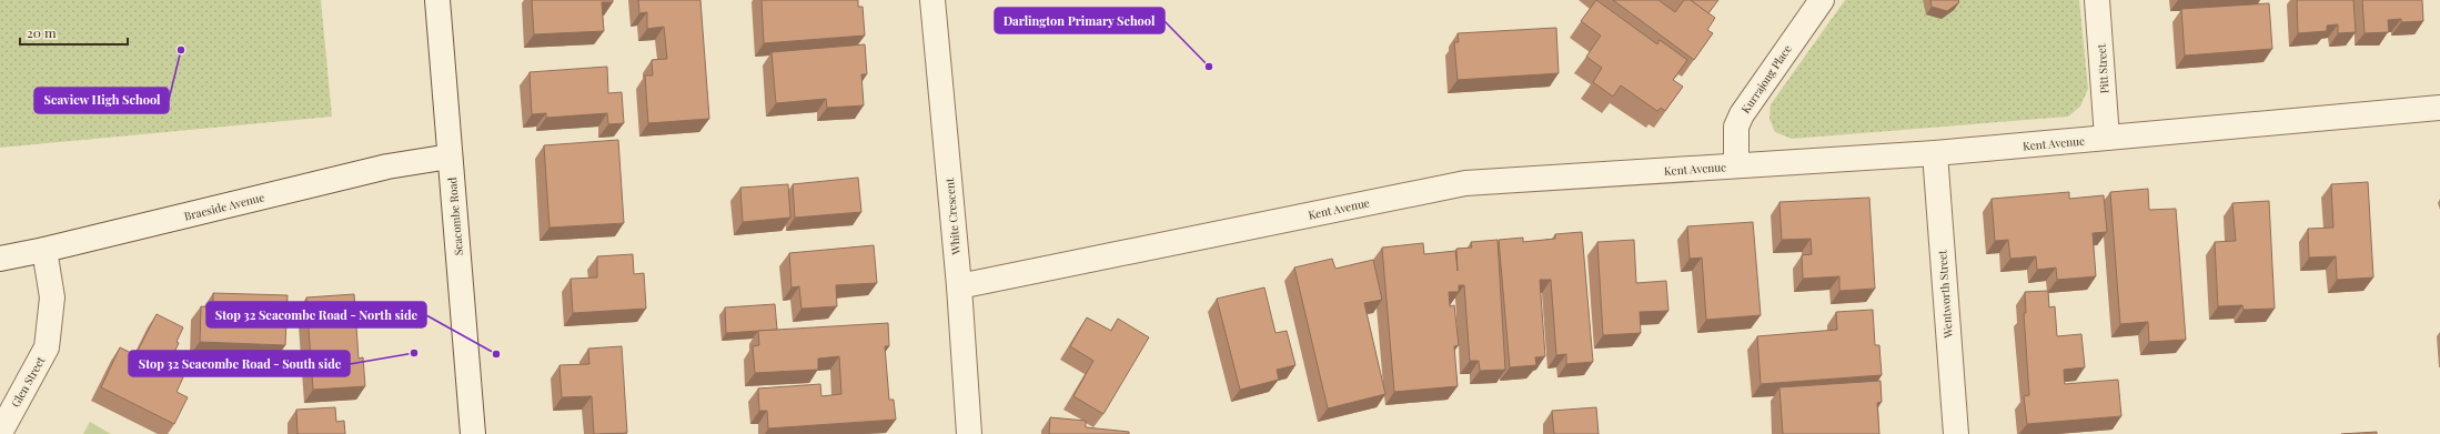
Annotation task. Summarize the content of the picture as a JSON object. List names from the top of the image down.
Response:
{
  "streets": {
    "street": [
      "Pitt Street",
      "Kurrajong Place",
      "Kent Avenue",
      "Braeside Avenue",
      "Seacombe Road",
      "White Crescent",
      "Wentworth Street",
      "Glen Street"
    ]
  },
  "crossings": [
    ["Pitt Street", "Kent Avenue"],
    ["Kurrajong Place", "Kent Avenue"],
    ["Kent Avenue", "White Crescent"],
    ["Kent Avenue", "Wentworth Street"],
    ["Braeside Avenue", "Seacombe Road"],
    ["Braeside Avenue", "Glen Street"]
  ],
  "places": [
    "Seaview High School",
    "Darlington Primary School",
    "Stop 32 Seacombe Road - South side",
    "Stop 32 Seacombe Road - North side"
  ],
  "scale_bar": "20 m"
}
